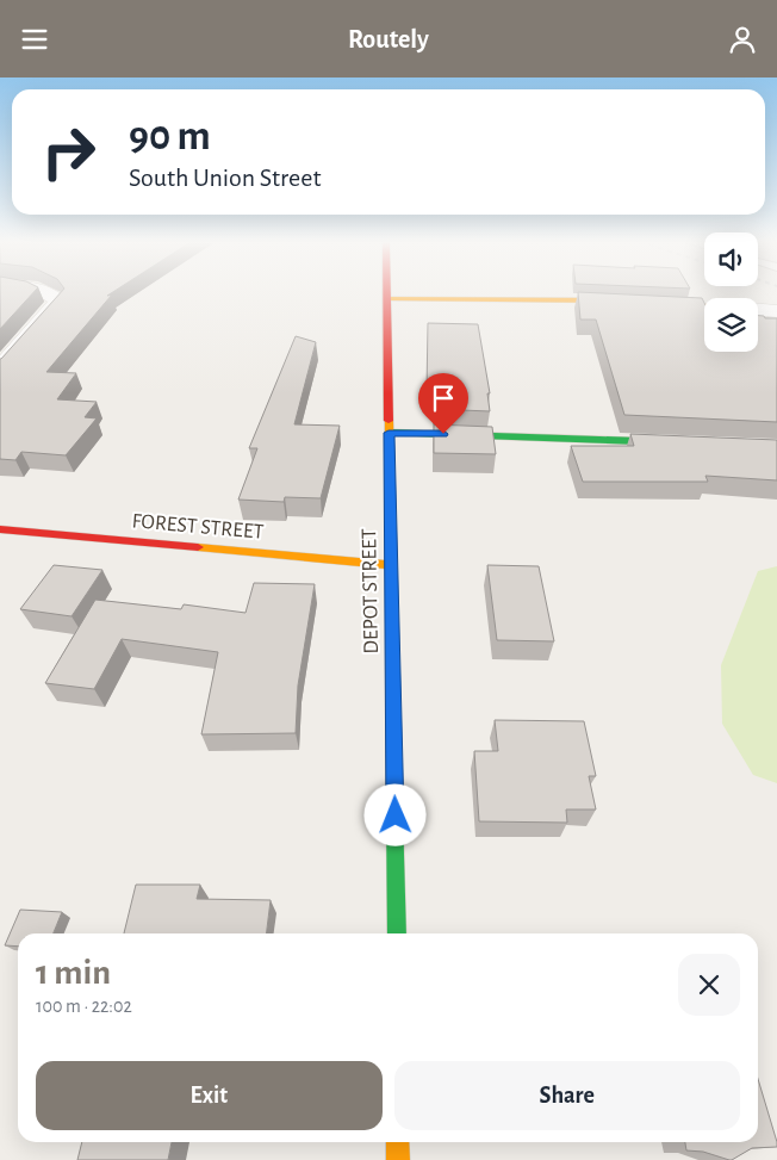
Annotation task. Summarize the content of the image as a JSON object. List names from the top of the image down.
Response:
{
  "streets": {
    "street": ["FOREST STREET", "DEPOT STREET"]
  },
  "crossings": [
    ["FOREST STREET", "DEPOT STREET"]
  ],
  "page": {
    "header": "Routely",
    "turn": ["90 m", "South Union Street"],
    "heading": ["1 min", "100 m · 22:02"],
    "buttons": ["Exit", "Share"]
  }
}
